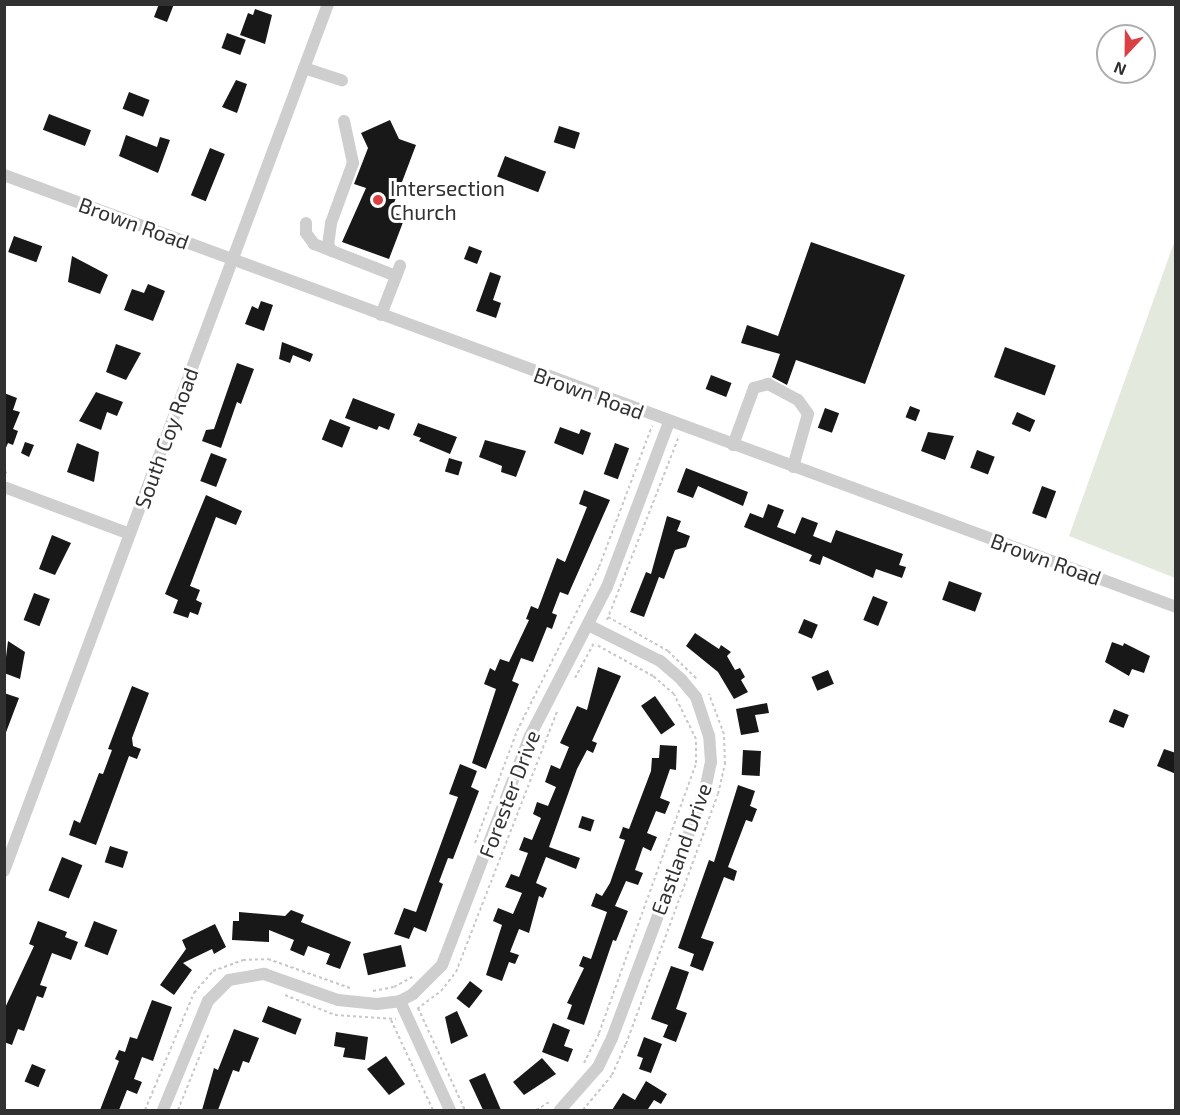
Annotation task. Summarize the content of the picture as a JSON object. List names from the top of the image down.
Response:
{
  "streets": {
    "street": [
      "Brown Road",
      "South Coy Road",
      "Forester Drive",
      "Eastland Drive"
    ]
  },
  "crossings": [
    ["Brown Road", "South Coy Road"],
    ["Brown Road", "Forester Drive"],
    ["Forester Drive", "Eastland Drive"]
  ],
  "places": ["Intersection Church"],
  "north": "bottom"
}
